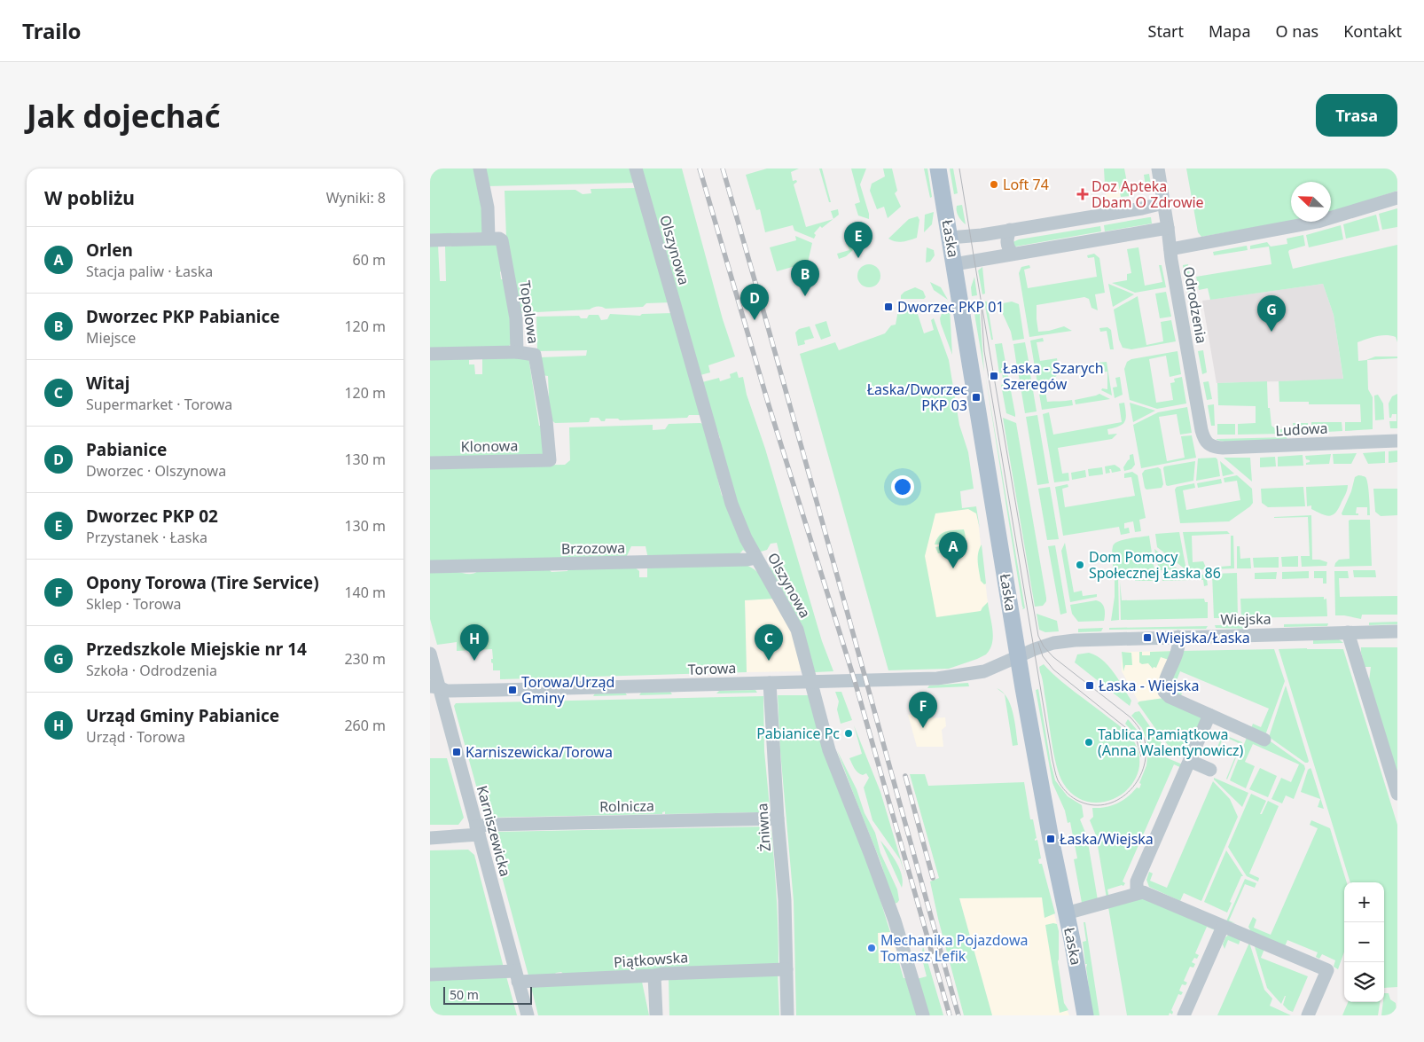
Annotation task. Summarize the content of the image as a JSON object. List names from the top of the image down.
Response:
{
  "streets": {
    "main road": ["Łaska"],
    "street": [
      "Olszynowa",
      "Odrodzenia",
      "Topolowa",
      "Ludowa",
      "Klonowa",
      "Brzozowa",
      "Wiejska",
      "Torowa",
      "Rolnicza",
      "Żniwna",
      "Karniszewicka",
      "Piątkowska"
    ]
  },
  "crossings": [
    ["Łaska", "Wiejska"],
    ["Łaska", "Torowa"],
    ["Olszynowa", "Brzozowa"],
    ["Olszynowa", "Torowa"],
    ["Odrodzenia", "Ludowa"],
    ["Topolowa", "Klonowa"],
    ["Wiejska", "Torowa"],
    ["Torowa", "Żniwna"],
    ["Torowa", "Karniszewicka"],
    ["Rolnicza", "Żniwna"],
    ["Rolnicza", "Karniszewicka"],
    ["Żniwna", "Piątkowska"],
    ["Karniszewicka", "Piątkowska"]
  ],
  "places": {
    "other": [
      "Loft 74",
      "Dom Pomocy Społecznej Łaska 86",
      "Pabianice Pc",
      "Tablica Pamiątkowa (Anna Walentynowicz)",
      "Mechanika Pojazdowa Tomasz Lefik"
    ],
    "health": ["Doz Apteka Dbam O Zdrowie"],
    "transit": [
      "Dworzec PKP 01",
      "Łaska - Szarych Szeregów",
      "Łaska/Dworzec PKP 03",
      "Wiejska/Łaska",
      "Łaska - Wiejska",
      "Torowa/Urząd Gminy",
      "Karniszewicka/Torowa",
      "Łaska/Wiejska"
    ]
  },
  "scale_bar": "50 m",
  "north": "top left",
  "page": {
    "header": "Trailo",
    "nav": [
      "Start",
      "Mapa",
      "O nas",
      "Kontakt"
    ],
    "buttons": "Trasa",
    "title": "Jak dojechać",
    "heading": ["W pobliżu", "Wyniki: 8"],
    "pins": [
      "E",
      "B",
      "D",
      "G",
      "A",
      "C",
      "H",
      "F"
    ],
    "list": [
      {
        "mark": "A",
        "name": "Orlen",
        "note": "Stacja paliw · Łaska",
        "value": "60 m"
      },
      {
        "mark": "B",
        "name": "Dworzec PKP Pabianice",
        "note": "Miejsce",
        "value": "120 m"
      },
      {
        "mark": "C",
        "name": "Witaj",
        "note": "Supermarket · Torowa",
        "value": "120 m"
      },
      {
        "mark": "D",
        "name": "Pabianice",
        "note": "Dworzec · Olszynowa",
        "value": "130 m"
      },
      {
        "mark": "E",
        "name": "Dworzec PKP 02",
        "note": "Przystanek · Łaska",
        "value": "130 m"
      },
      {
        "mark": "F",
        "name": "Opony Torowa (Tire Service)",
        "note": "Sklep · Torowa",
        "value": "140 m"
      },
      {
        "mark": "G",
        "name": "Przedszkole Miejskie nr 14",
        "note": "Szkoła · Odrodzenia",
        "value": "230 m"
      },
      {
        "mark": "H",
        "name": "Urząd Gminy Pabianice",
        "note": "Urząd · Torowa",
        "value": "260 m"
      }
    ],
    "map_buttons": ["+", "−"],
    "scale": "50 m"
  }
}
